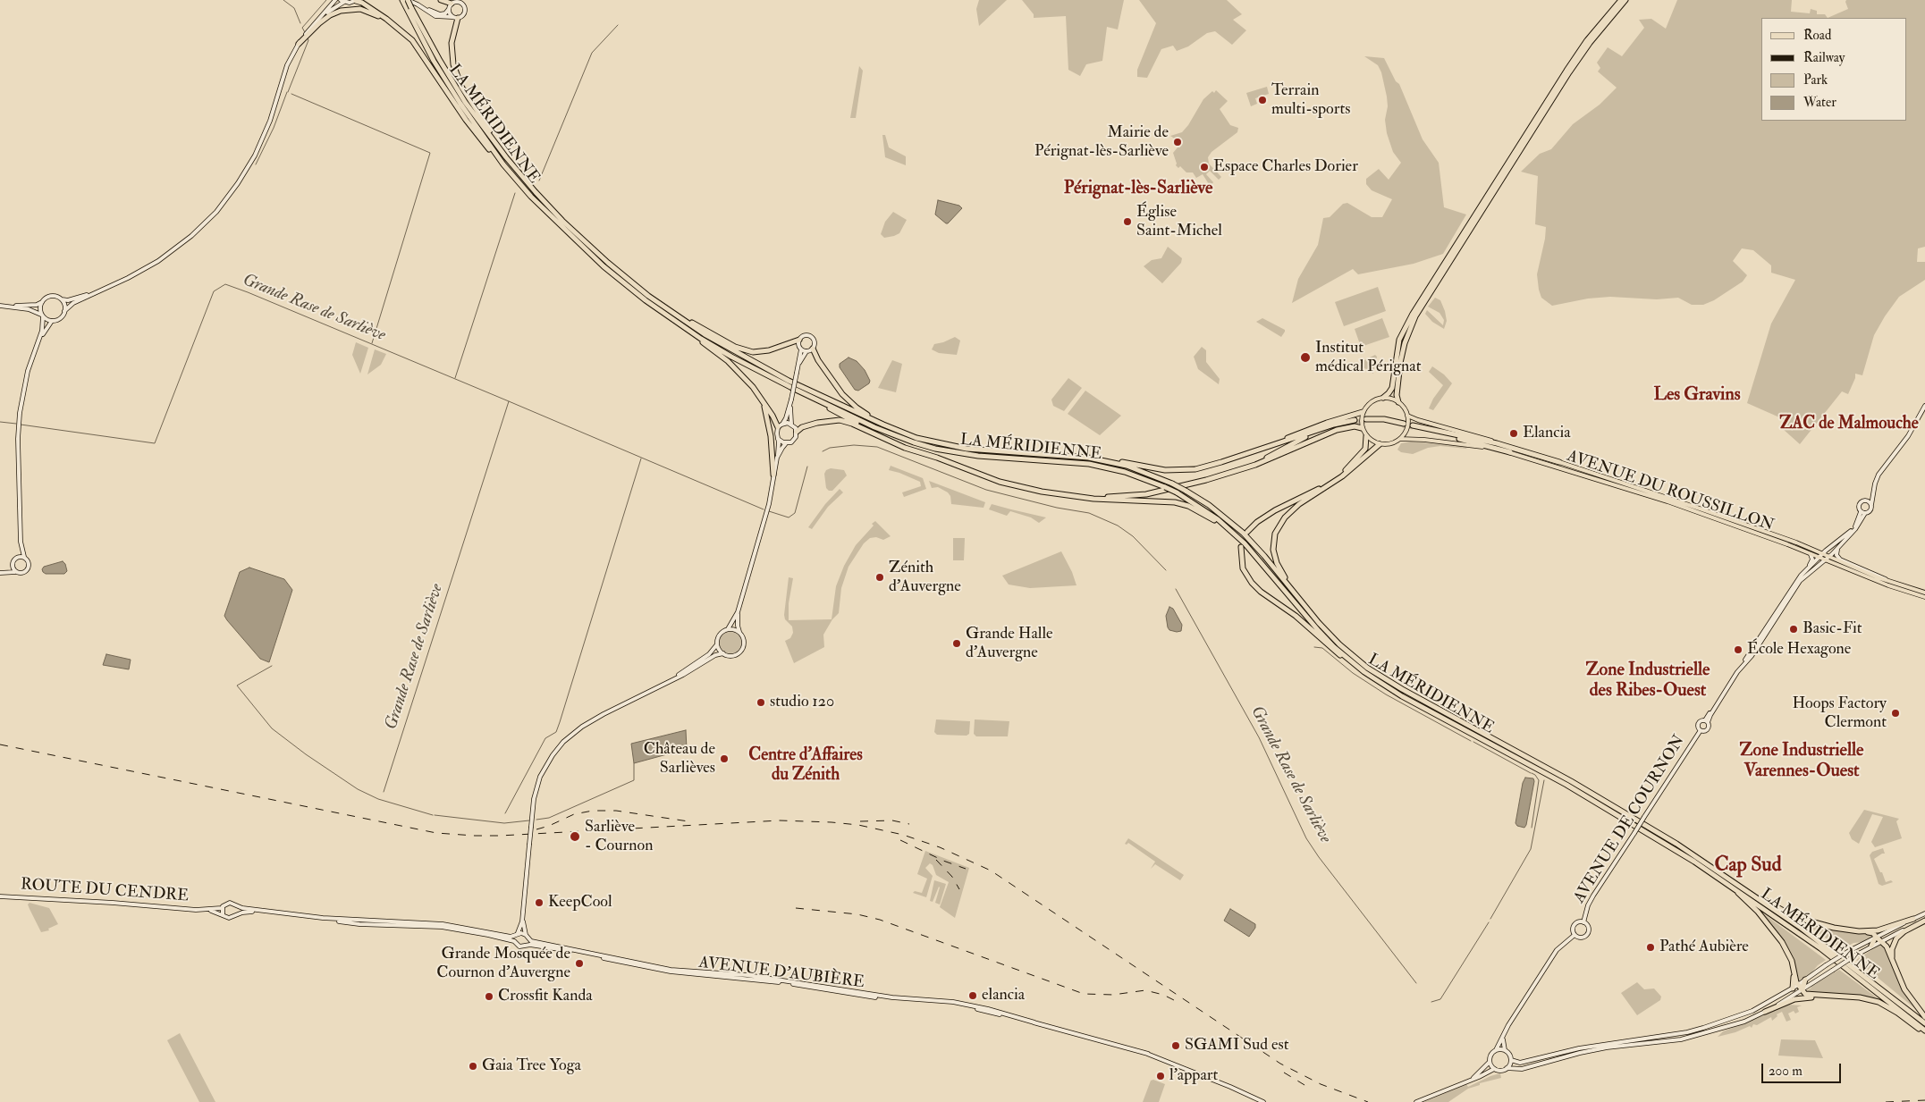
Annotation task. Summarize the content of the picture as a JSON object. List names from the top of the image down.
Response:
{
  "streets": {
    "highway": ["LA MÉRIDIENNE"],
    "main road": [
      "AVENUE DU ROUSSILLON",
      "AVENUE DE COURNON",
      "ROUTE DU CENDRE",
      "AVENUE D'AUBIÈRE"
    ]
  },
  "districts": [
    "Pérignat-lès-Sarliève",
    "Les Gravins",
    "ZAC de Malmouche",
    "Zone Industrielle des Ribes-Ouest",
    "Zone Industrielle Varennes-Ouest",
    "Centre d'Affaires du Zénith",
    "Cap Sud"
  ],
  "water": ["Grande Rase de Sarliève"],
  "places": [
    "Terrain multi-sports",
    "Mairie de Pérignat-lès-Sarliève",
    "Espace Charles Dorier",
    "Église Saint-Michel",
    "Institut médical Pérignat",
    "Elancia",
    "Zénith d'Auvergne",
    "Basic-Fit",
    "Grande Halle d'Auvergne",
    "École Hexagone",
    "studio 120",
    "Hoops Factory Clermont",
    "Château de Sarlièves",
    "Sarliève - Cournon",
    "KeepCool",
    "Pathé Aubière",
    "Grande Mosquée de Cournon d'Auvergne",
    "elancia",
    "Crossfit Kanda",
    "SGAMI Sud est",
    "Gaia Tree Yoga",
    "l'appart"
  ],
  "legend": [
    "Road",
    "Railway",
    "Park",
    "Water"
  ],
  "scale_bar": "200 m"
}
